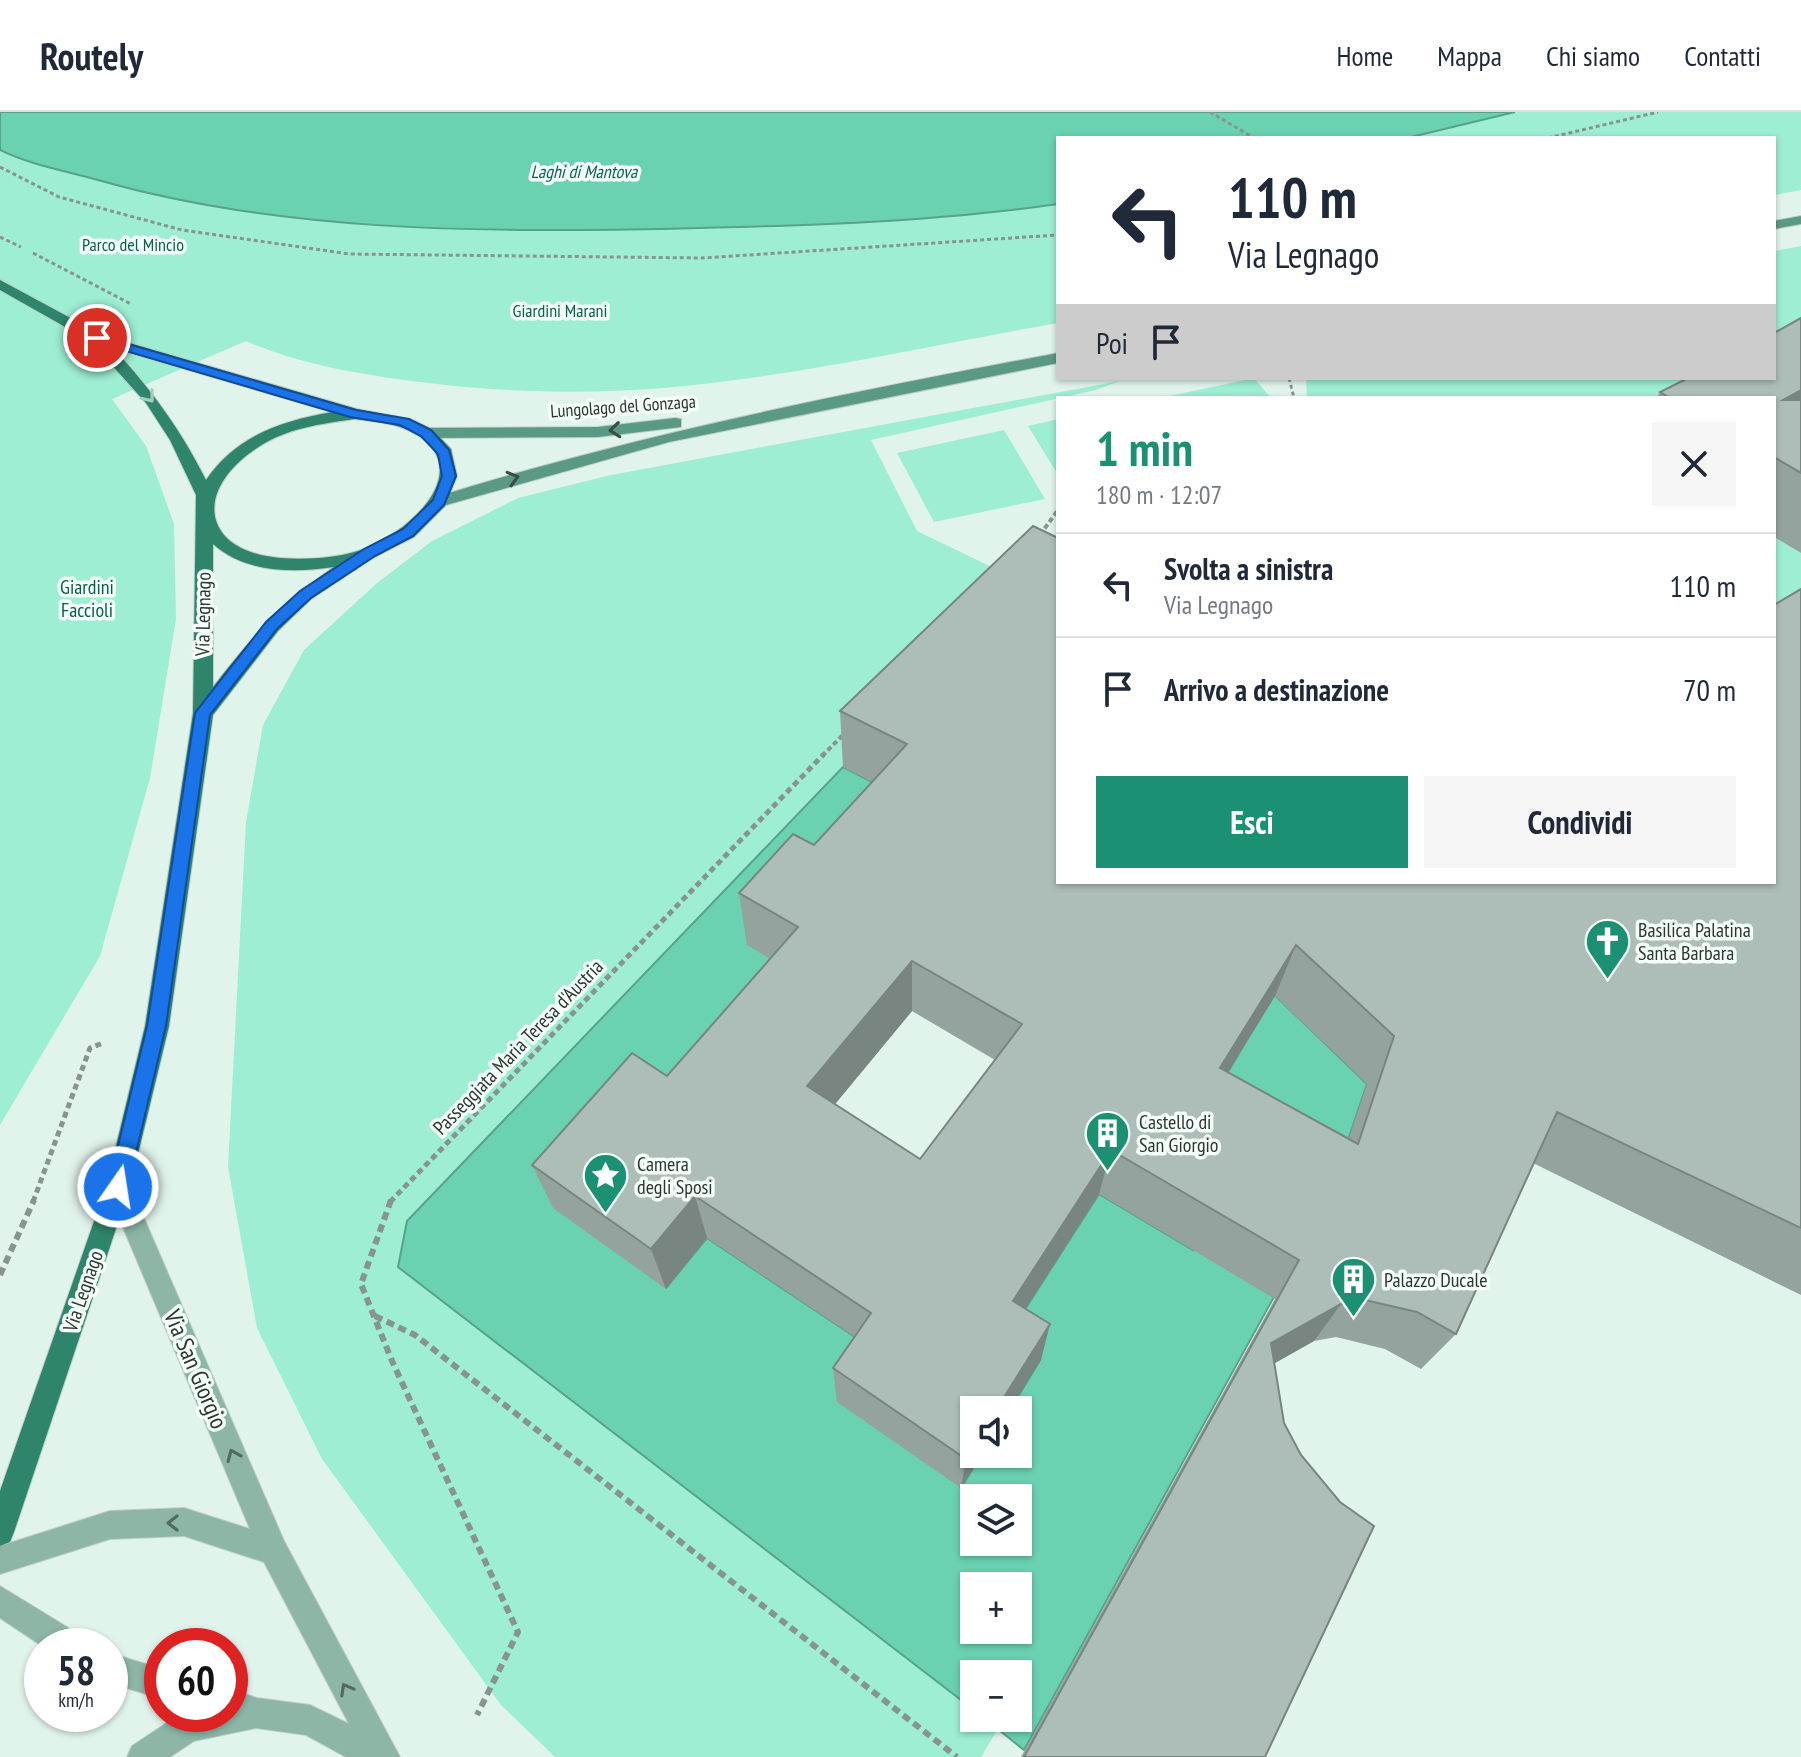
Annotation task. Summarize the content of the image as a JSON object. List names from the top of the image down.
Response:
{
  "streets": {
    "main road": ["Lungolago del Gonzaga", "Via Legnago"],
    "street": ["Via San Giorgio"],
    "path": ["Passeggiata Maria Teresa d'Austria"]
  },
  "crossings": [
    ["Lungolago del Gonzaga", "Via Legnago"],
    ["Via Legnago", "Via San Giorgio"]
  ],
  "one_way": ["Via San Giorgio"],
  "water": ["Laghi di Mantova"],
  "parks": ["Parco del Mincio", "Giardini Marani", "Giardini Faccioli"],
  "places": {
    "church": ["Basilica Palatina Santa Barbara"],
    "building": ["Castello di San Giorgio", "Palazzo Ducale"],
    "place": ["Camera degli Sposi"]
  },
  "page": {
    "header": "Routely",
    "nav": [
      "Home",
      "Mappa",
      "Chi siamo",
      "Contatti"
    ],
    "turn": ["110 m", "Via Legnago"],
    "then": "Poi",
    "heading": ["1 min", "180 m · 12:07"],
    "list": [
      {
        "name": "Svolta a sinistra",
        "note": "Via Legnago",
        "value": "110 m"
      },
      {
        "name": "Arrivo a destinazione",
        "value": "70 m"
      }
    ],
    "buttons": ["Esci", "Condividi"],
    "map_buttons": ["+", "−"],
    "speed": "58 km/h",
    "limit": "60"
  }
}
